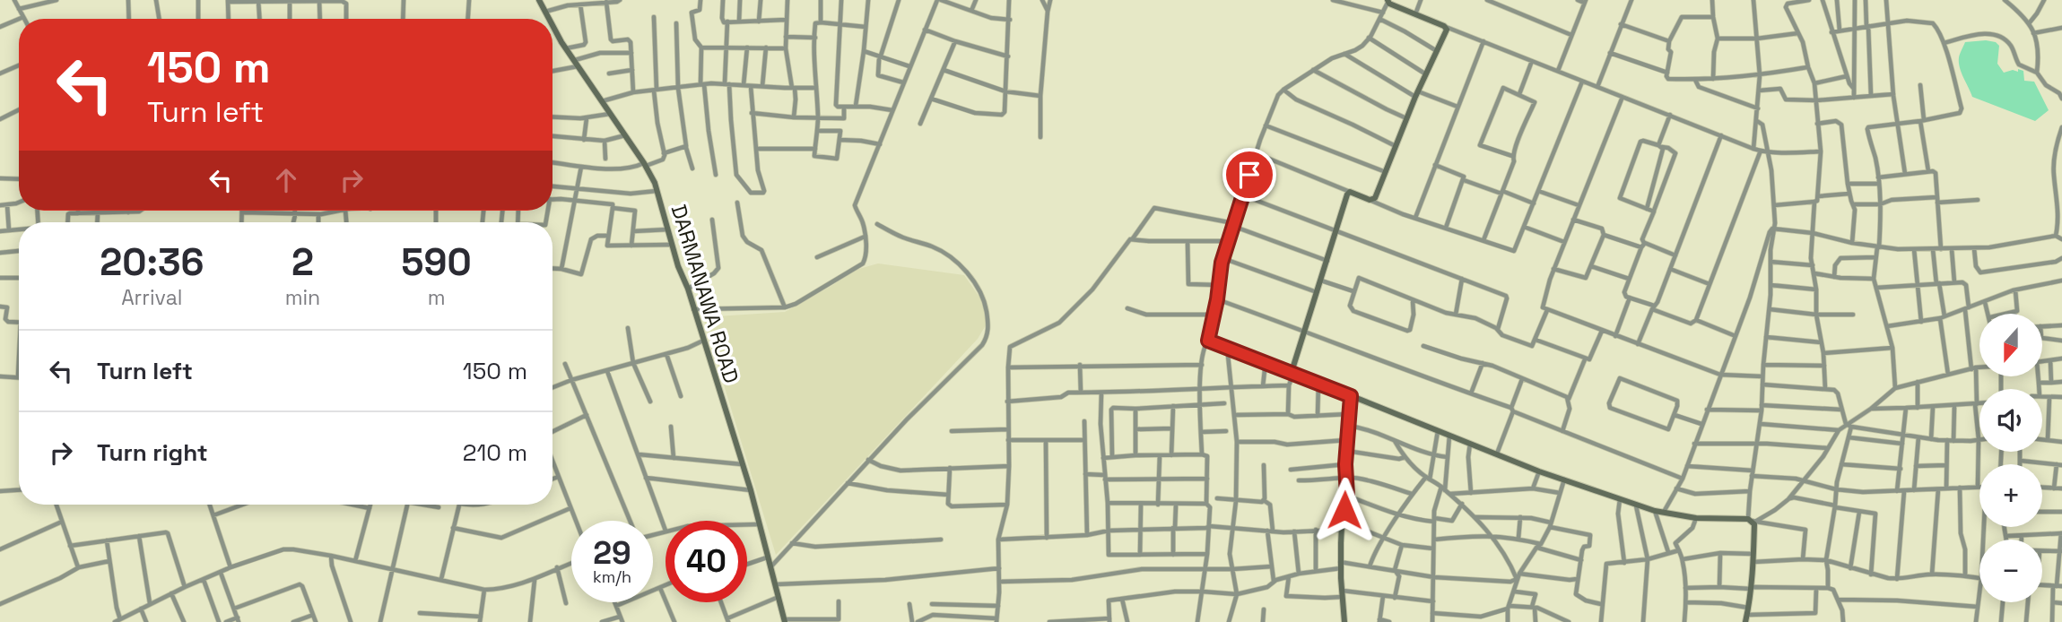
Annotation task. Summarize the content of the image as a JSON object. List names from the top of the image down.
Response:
{
  "streets": {
    "street": ["DARMANAWA ROAD"]
  },
  "north": "bottom",
  "page": {
    "turn": ["150 m", "Turn left"],
    "eta": [
      "20:36",
      "Arrival",
      "2",
      "min",
      "590",
      "m"
    ],
    "map_buttons": ["+", "−"],
    "list": [
      {
        "name": "Turn left",
        "value": "150 m"
      },
      {
        "name": "Turn right",
        "value": "210 m"
      }
    ],
    "speed": "29 km/h",
    "limit": "40"
  }
}
